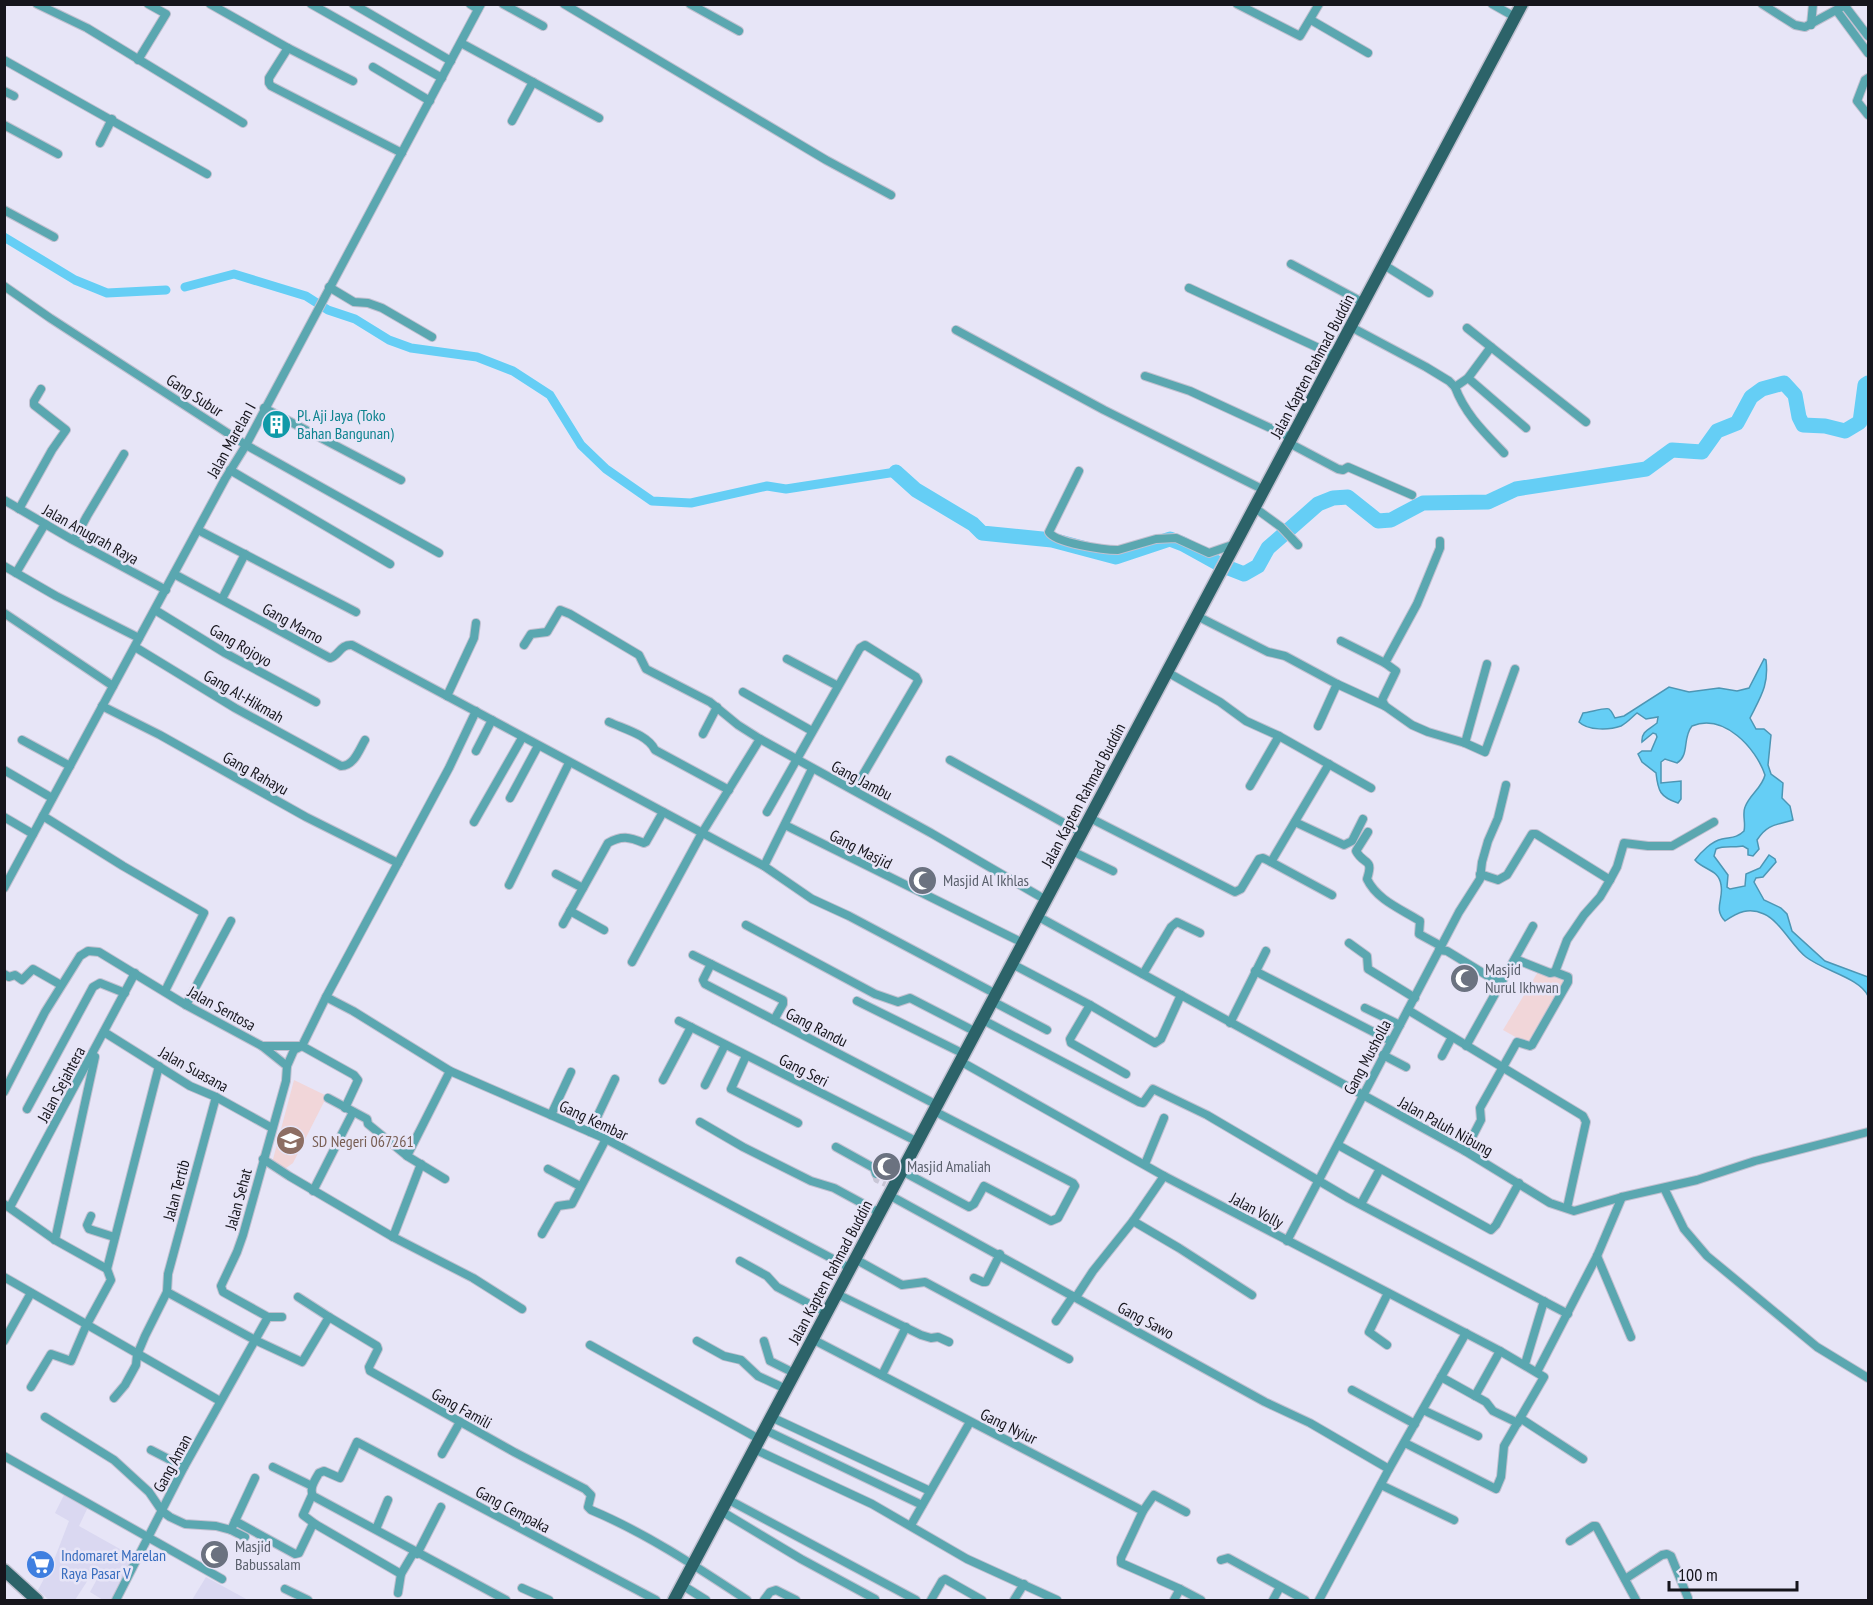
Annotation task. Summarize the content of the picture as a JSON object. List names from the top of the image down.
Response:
{
  "streets": {
    "main road": ["Jalan Kapten Rahmad Buddin"],
    "street": [
      "Gang Subur",
      "Jalan Marelan I",
      "Jalan Anugrah Raya",
      "Gang Marno",
      "Gang Rojoyo",
      "Gang Al-Hikmah",
      "Gang Rahayu",
      "Gang Jambu",
      "Gang Masjid",
      "Jalan Sentosa",
      "Gang Randu",
      "Gang Musholla",
      "Jalan Suasana",
      "Gang Seri",
      "Jalan Sejahtera",
      "Gang Kembar",
      "Jalan Paluh Nibung",
      "Jalan Tertib",
      "Jalan Sehat",
      "Jalan Volly",
      "Gang Sawo",
      "Gang Famili",
      "Gang Nyiur",
      "Gang Aman",
      "Gang Cempaka"
    ]
  },
  "crossings": [
    ["Jalan Kapten Rahmad Buddin", "Gang Marno"],
    ["Jalan Kapten Rahmad Buddin", "Gang Jambu"],
    ["Jalan Kapten Rahmad Buddin", "Gang Masjid"],
    ["Jalan Kapten Rahmad Buddin", "Gang Randu"],
    ["Jalan Kapten Rahmad Buddin", "Gang Seri"],
    ["Jalan Kapten Rahmad Buddin", "Gang Kembar"],
    ["Jalan Kapten Rahmad Buddin", "Jalan Paluh Nibung"],
    ["Jalan Kapten Rahmad Buddin", "Jalan Volly"],
    ["Jalan Kapten Rahmad Buddin", "Gang Sawo"],
    ["Jalan Kapten Rahmad Buddin", "Gang Famili"],
    ["Jalan Kapten Rahmad Buddin", "Gang Nyiur"],
    ["Gang Subur", "Jalan Marelan I"],
    ["Jalan Marelan I", "Jalan Anugrah Raya"],
    ["Jalan Marelan I", "Gang Marno"],
    ["Jalan Marelan I", "Gang Rojoyo"],
    ["Jalan Marelan I", "Gang Al-Hikmah"],
    ["Jalan Marelan I", "Gang Rahayu"],
    ["Jalan Sentosa", "Jalan Sejahtera"],
    ["Gang Musholla", "Jalan Paluh Nibung"],
    ["Gang Musholla", "Jalan Volly"],
    ["Jalan Suasana", "Jalan Sejahtera"],
    ["Jalan Suasana", "Jalan Tertib"],
    ["Jalan Suasana", "Jalan Sehat"]
  ],
  "places": {
    "building": ["Pl. Aji Jaya (Toko Bahan Bangunan)"],
    "mosque": [
      "Masjid Al Ikhlas",
      "Masjid Nurul Ikhwan",
      "Masjid Amaliah",
      "Masjid Babussalam"
    ],
    "school or university": ["SD Negeri 067261"],
    "supermarket": ["Indomaret Marelan Raya Pasar V"]
  },
  "scale_bar": "100 m"
}
